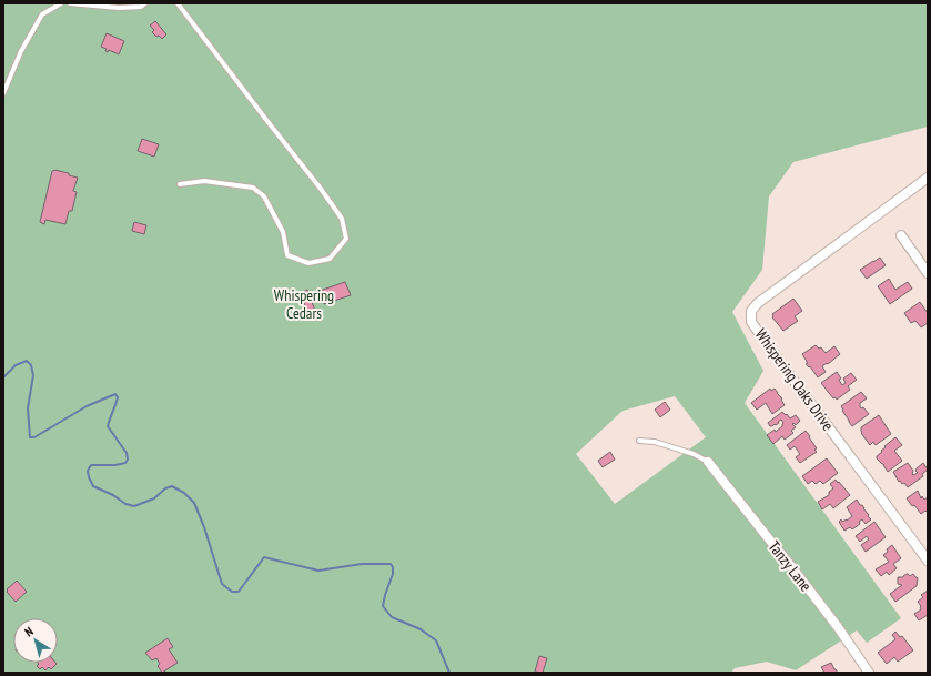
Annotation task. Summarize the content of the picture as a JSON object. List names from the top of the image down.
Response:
{
  "streets": {
    "street": ["Whispering Oaks Drive", "Tanzy Lane"]
  },
  "parks": ["Whispering Cedars"],
  "north": "top left"
}
